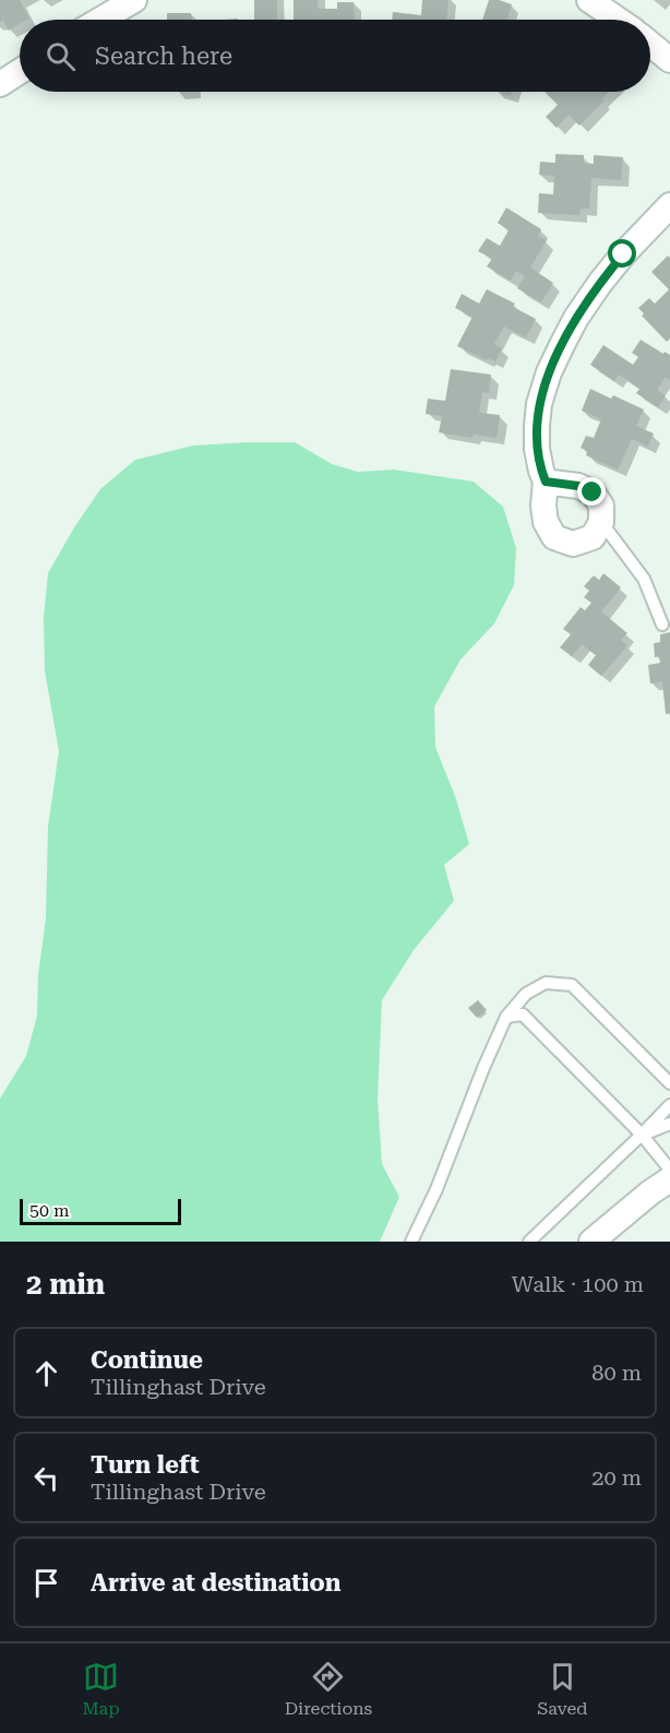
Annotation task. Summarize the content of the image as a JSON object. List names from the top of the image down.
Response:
{
  "scale_bar": "50 m",
  "page": {
    "search": "Search here",
    "scale": "50 m",
    "heading": ["2 min", "Walk · 100 m"],
    "list": [
      ["Continue", "Tillinghast Drive", "80 m"],
      ["Turn left", "Tillinghast Drive", "20 m"],
      "Arrive at destination"
    ],
    "nav": ["Map", "Directions", "Saved"]
  }
}
